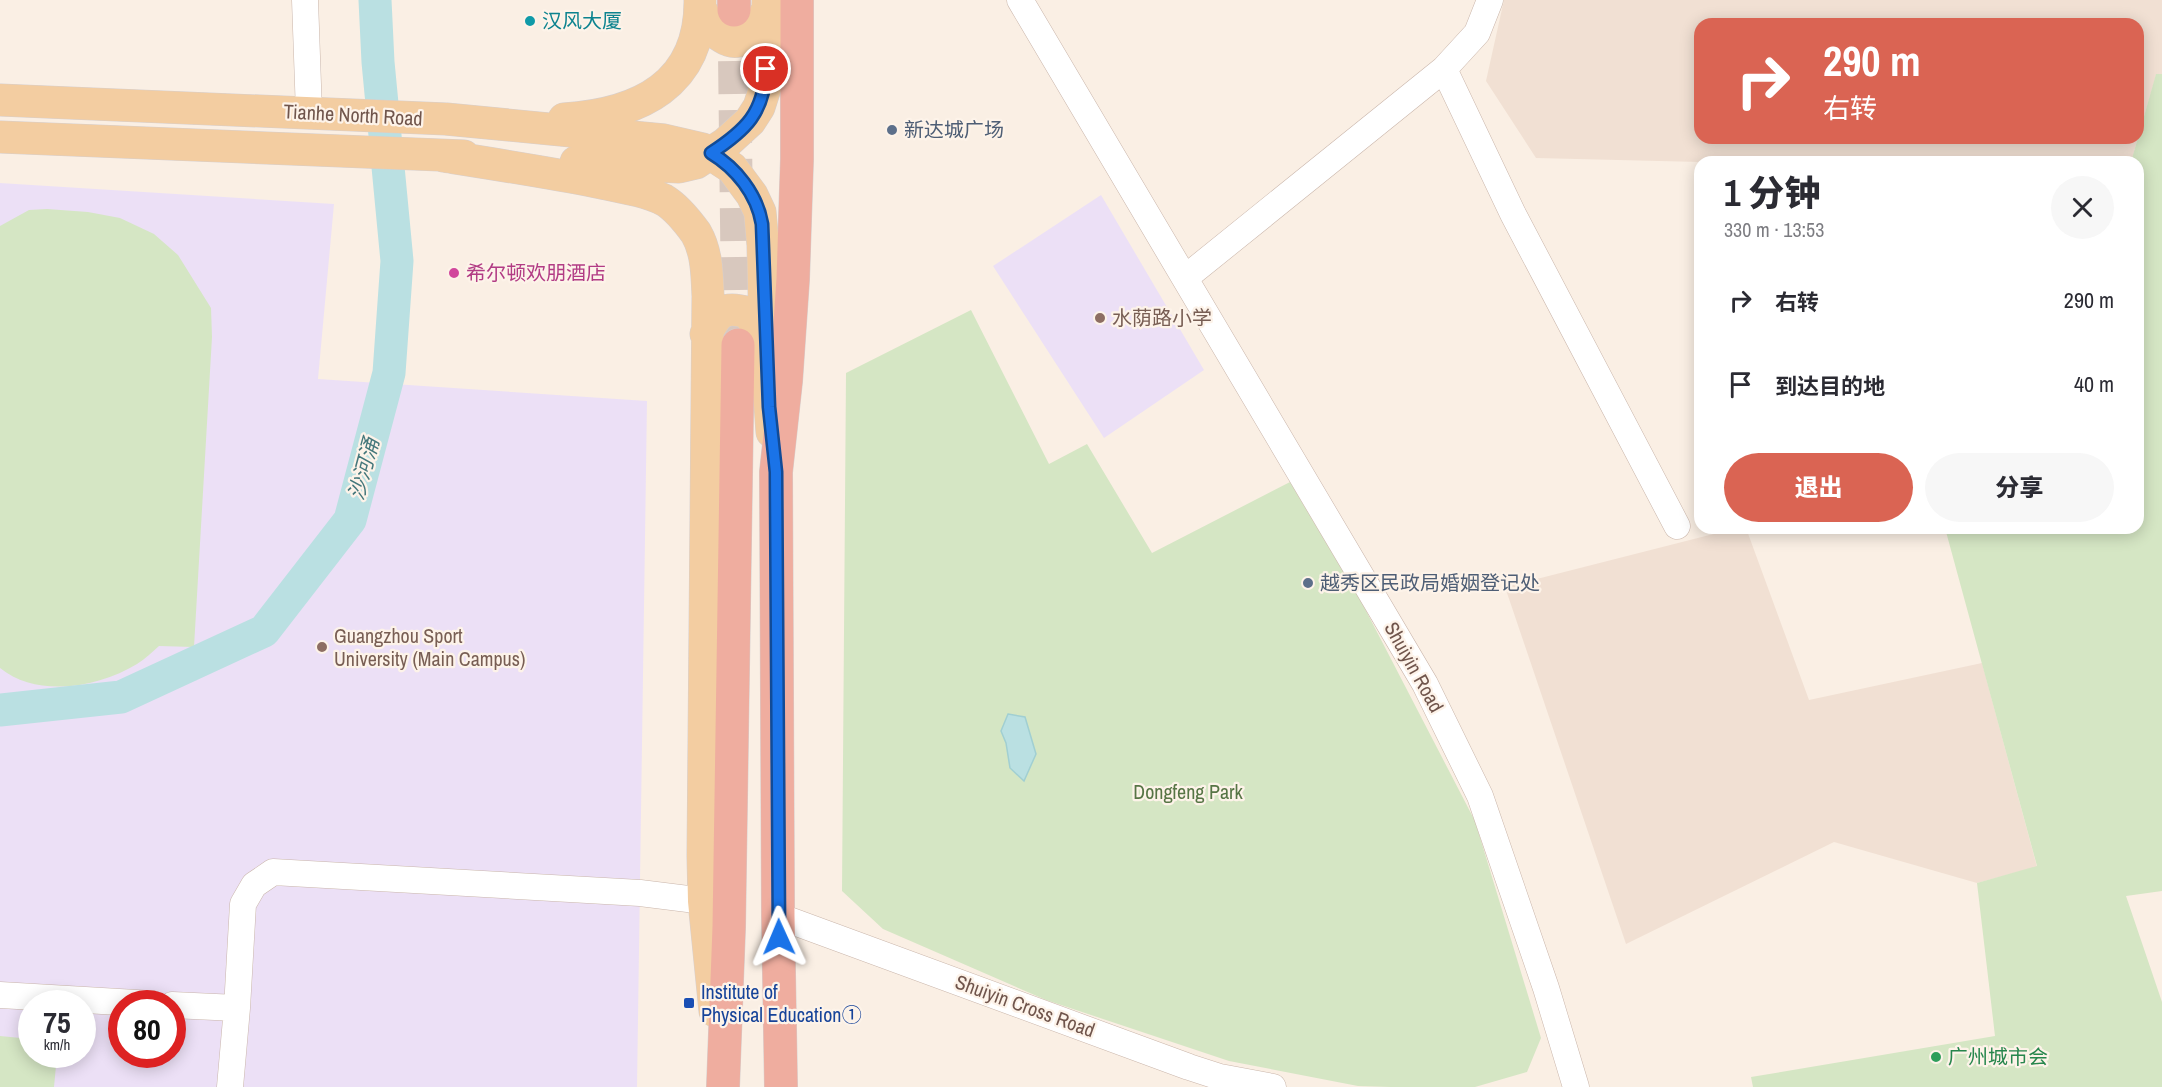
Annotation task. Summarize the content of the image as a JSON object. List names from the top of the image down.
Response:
{
  "streets": {
    "main road": ["Tianhe North Road"],
    "street": ["Shuiyin Road", "Shuiyin Cross Road"]
  },
  "water": ["沙河涌"],
  "parks": ["Dongfeng Park"],
  "places": {
    "other": [
      "汉风大厦",
      "新达城广场",
      "希尔顿欢朋酒店",
      "水荫路小学",
      "越秀区民政局婚姻登记处",
      "Guangzhou Sport University (Main Campus)",
      "广州城市会"
    ],
    "transit": ["Institute of Physical Education①"]
  },
  "page": {
    "turn": ["290 m", "右转"],
    "heading": ["1 分钟", "330 m · 13:53"],
    "list": [
      {
        "name": "右转",
        "value": "290 m"
      },
      {
        "name": "到达目的地",
        "value": "40 m"
      }
    ],
    "buttons": ["退出", "分享"],
    "speed": "75 km/h",
    "limit": "80"
  }
}
